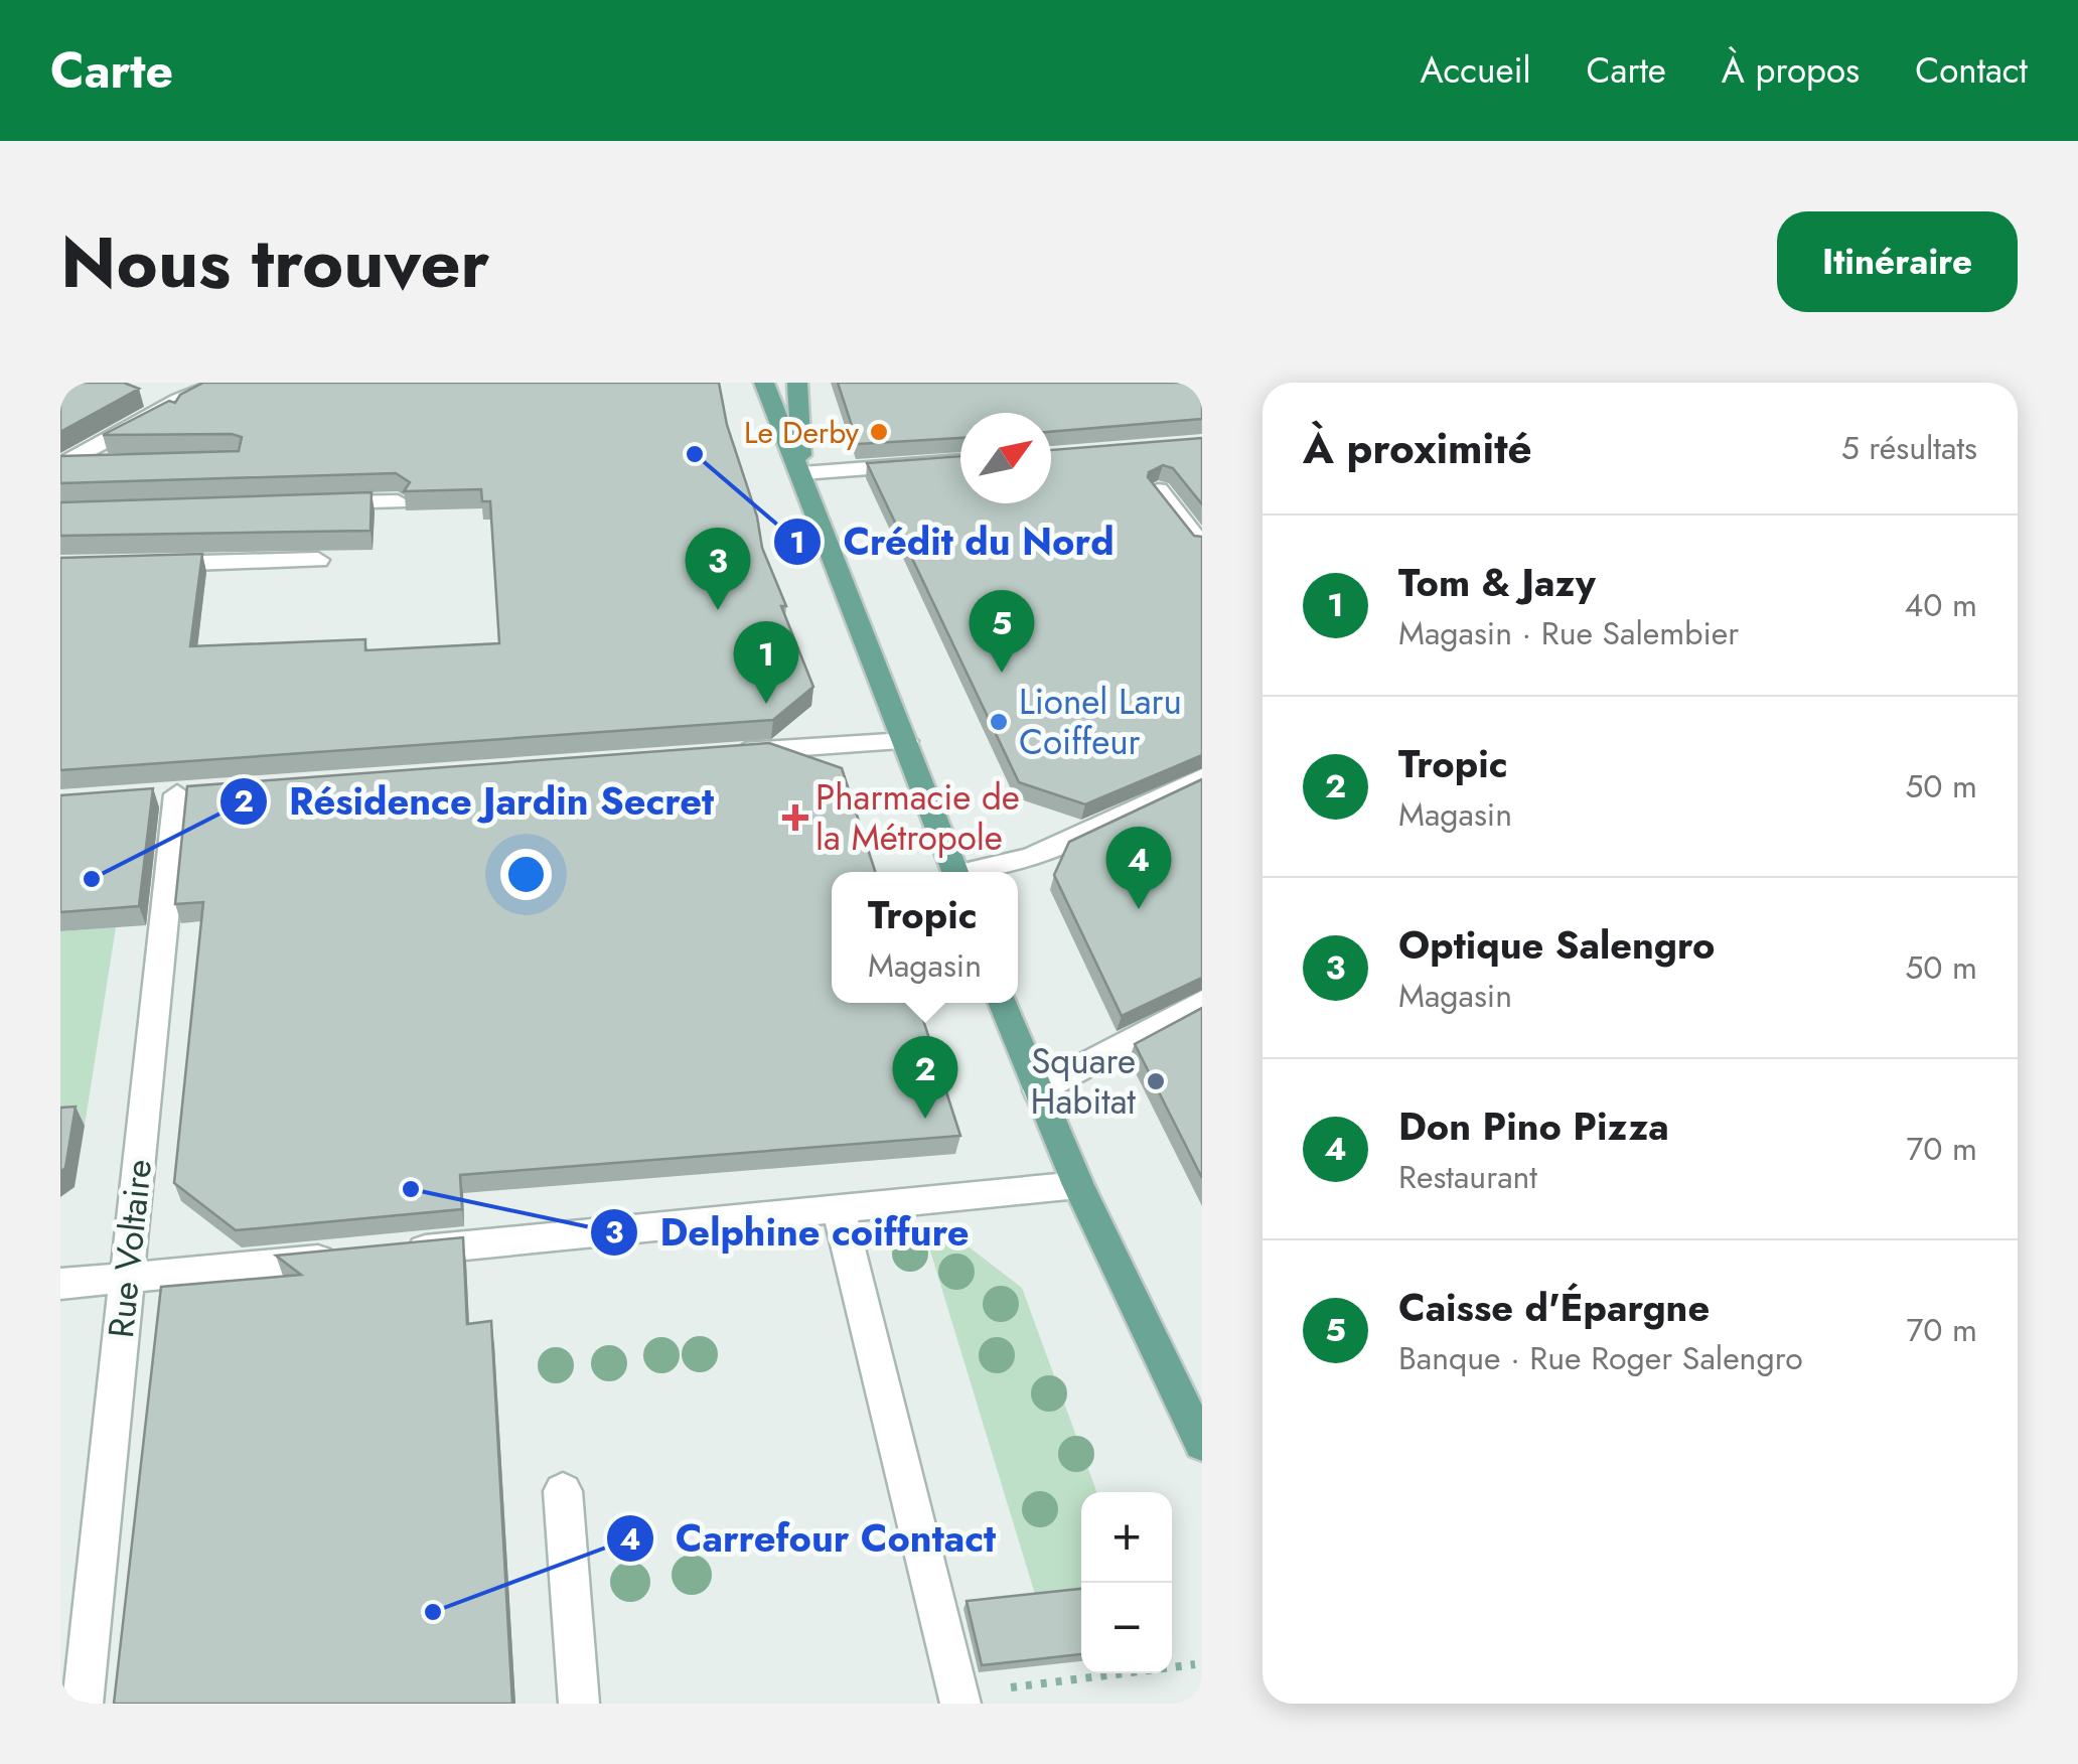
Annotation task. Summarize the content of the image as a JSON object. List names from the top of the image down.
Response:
{
  "streets": {
    "street": ["Rue Voltaire"]
  },
  "places": {
    "other": [
      "Le Derby",
      "Crédit du Nord",
      "Lionel Laru Coiffeur",
      "Résidence Jardin Secret",
      "Square Habitat",
      "Delphine coiffure",
      "Carrefour Contact"
    ],
    "health": ["Pharmacie de la Métropole"]
  },
  "north": "top right",
  "page": {
    "header": "Carte",
    "nav": [
      "Accueil",
      "Carte",
      "À propos",
      "Contact"
    ],
    "title": "Nous trouver",
    "buttons": "Itinéraire",
    "heading": ["À proximité", "5 résultats"],
    "list": [
      {
        "mark": "1",
        "name": "Tom & Jazy",
        "note": "Magasin · Rue Salembier",
        "value": "40 m"
      },
      {
        "mark": "2",
        "name": "Tropic",
        "note": "Magasin",
        "value": "50 m"
      },
      {
        "mark": "3",
        "name": "Optique Salengro",
        "note": "Magasin",
        "value": "50 m"
      },
      {
        "mark": "4",
        "name": "Don Pino Pizza",
        "note": "Restaurant",
        "value": "70 m"
      },
      {
        "mark": "5",
        "name": "Caisse d'Épargne",
        "note": "Banque · Rue Roger Salengro",
        "value": "70 m"
      }
    ],
    "pins": [
      "3",
      "5",
      "1",
      "4",
      "2"
    ],
    "popup": ["Tropic", "Magasin"],
    "map_buttons": ["+", "−"]
  }
}
